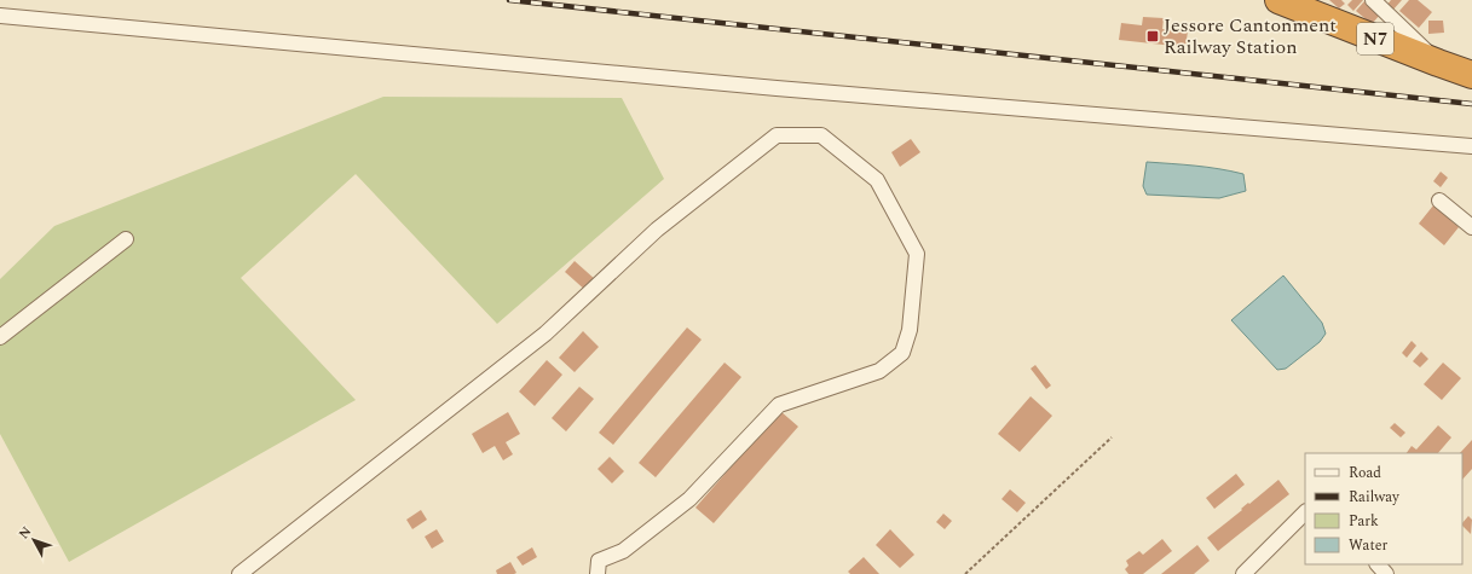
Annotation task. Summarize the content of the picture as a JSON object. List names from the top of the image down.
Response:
{
  "streets": {
    "highway": ["N7"]
  },
  "places": {
    "transit": ["Jessore Cantonment Railway Station"]
  },
  "legend": [
    "Road",
    "Railway",
    "Park",
    "Water"
  ],
  "north": "top left"
}
